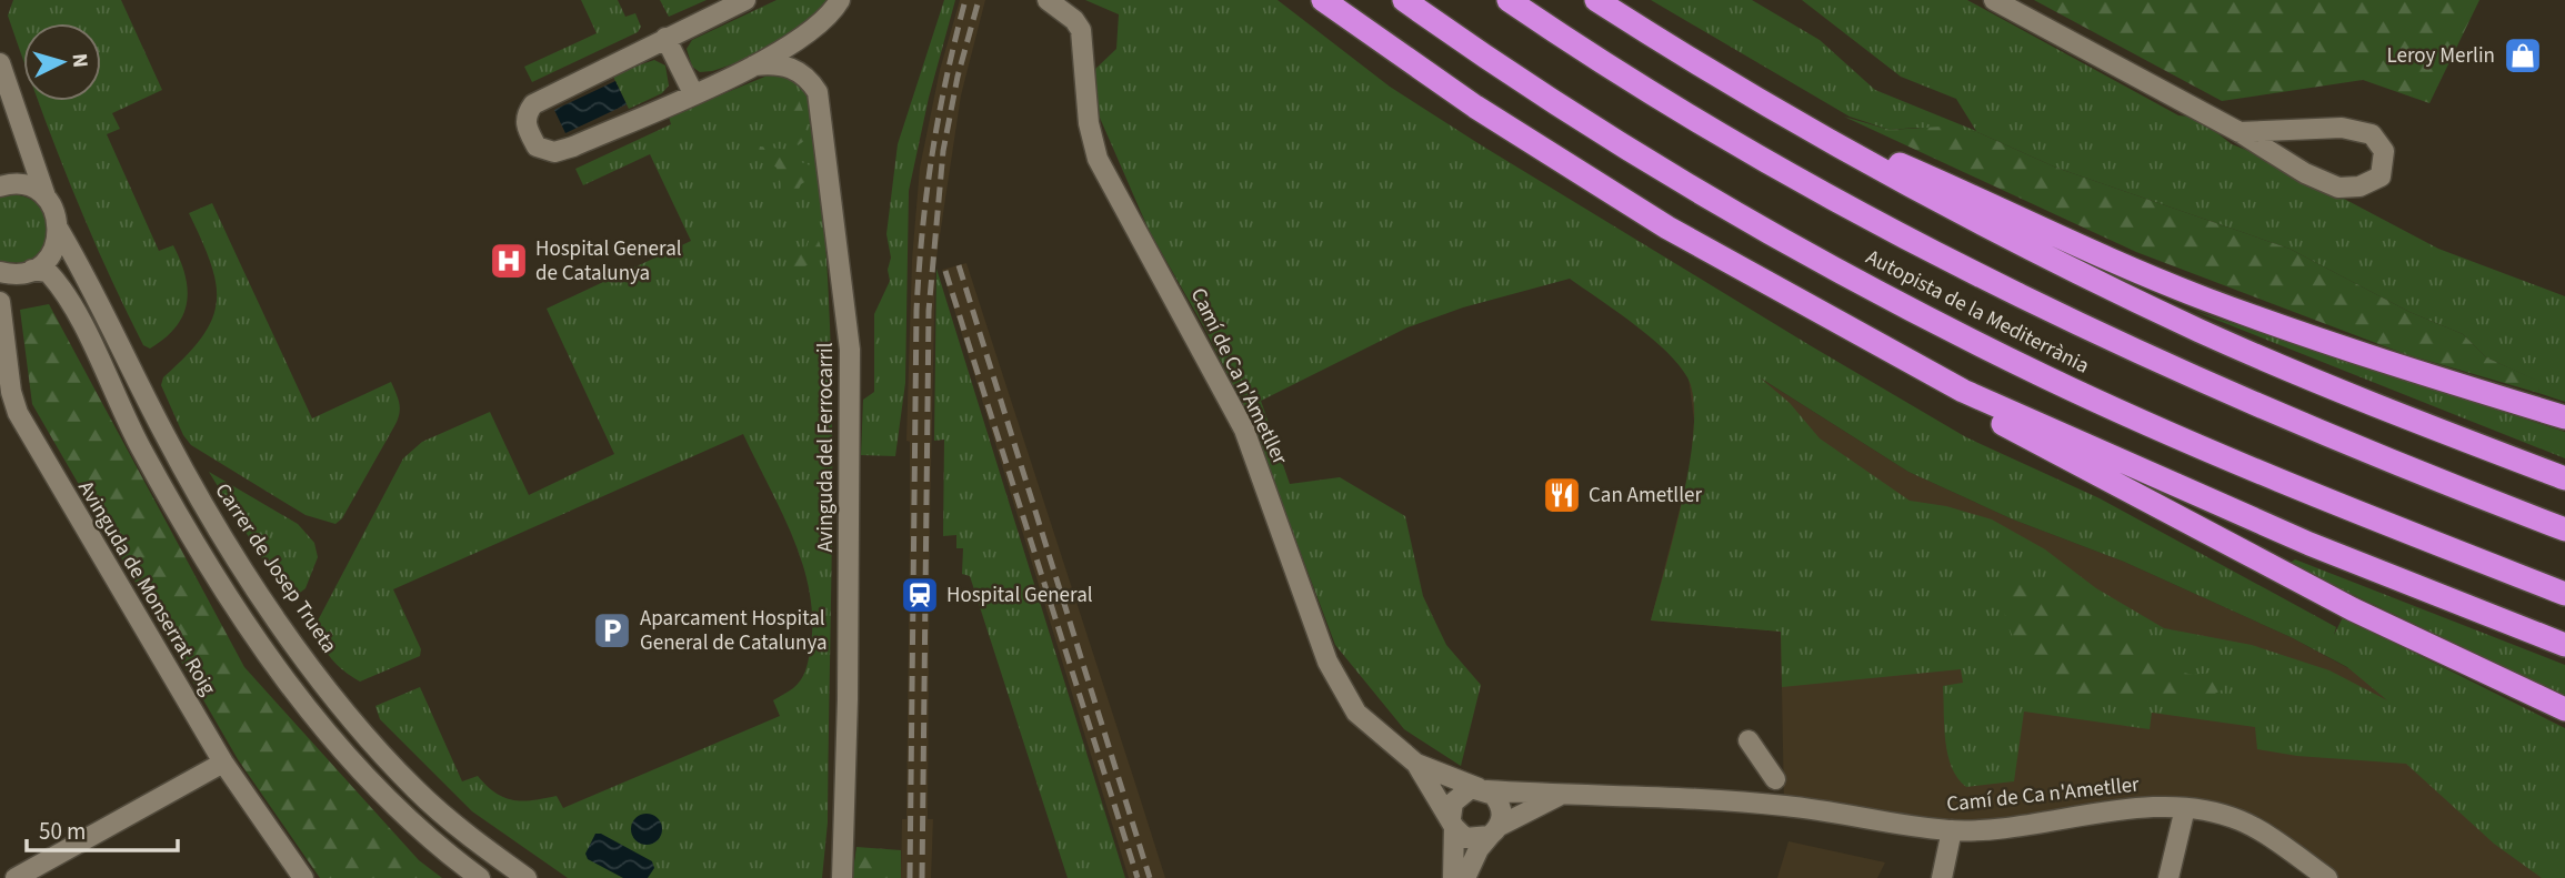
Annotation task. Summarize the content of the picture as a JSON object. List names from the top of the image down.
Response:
{
  "streets": {
    "highway": ["Autopista de la Mediterrània"],
    "street": [
      "Camí de Ca n'Ametller",
      "Avinguda del Ferrocarril",
      "Carrer de Josep Trueta",
      "Avinguda de Monserrat Roig"
    ]
  },
  "places": {
    "shop": ["Leroy Merlin"],
    "hospital": ["Hospital General de Catalunya"],
    "restaurant": ["Can Ametller"],
    "station": ["Hospital General"],
    "parking": ["Aparcament Hospital General de Catalunya"]
  },
  "scale_bar": "50 m",
  "north": "right"
}
